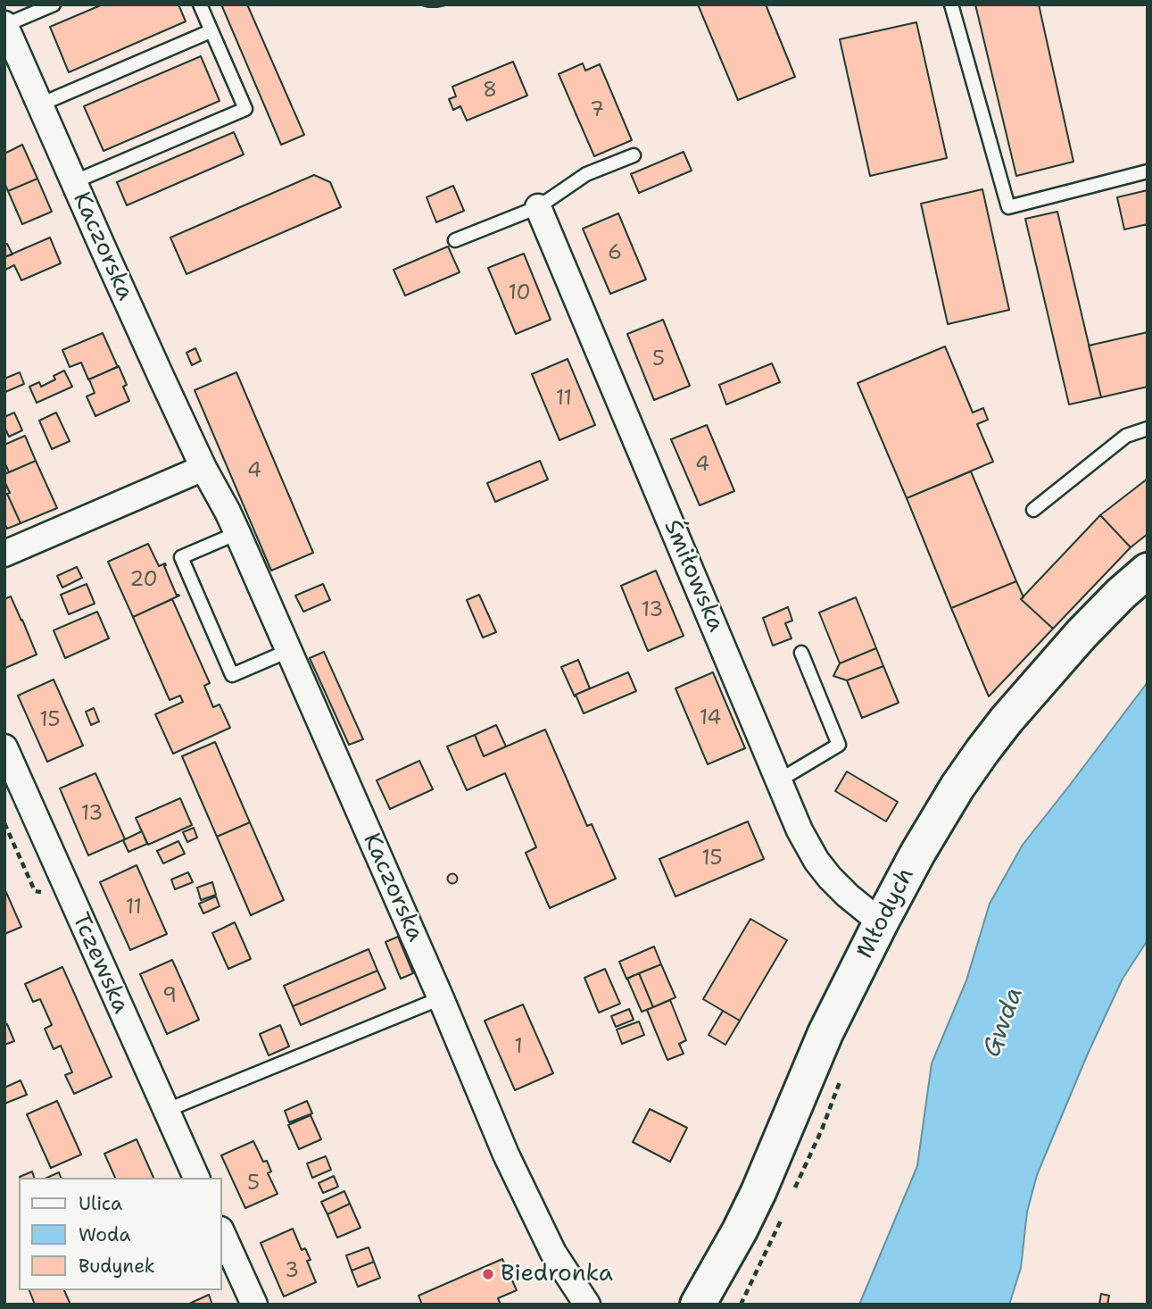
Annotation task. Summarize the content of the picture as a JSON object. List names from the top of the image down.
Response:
{
  "streets": {
    "street": [
      "Kaczorska",
      "Śmiłowska",
      "Młodych",
      "Tczewska"
    ]
  },
  "crossings": [
    ["Śmiłowska", "Młodych"]
  ],
  "water": ["Gwda"],
  "places": ["Biedronka"],
  "house_numbers": [
    "8",
    "7",
    "6",
    "10",
    "5",
    "11",
    "4",
    "4",
    "20",
    "13",
    "14",
    "15",
    "13",
    "15",
    "11",
    "9",
    "1",
    "5",
    "3"
  ],
  "legend": ["Ulica", "Woda", "Budynek"]
}
